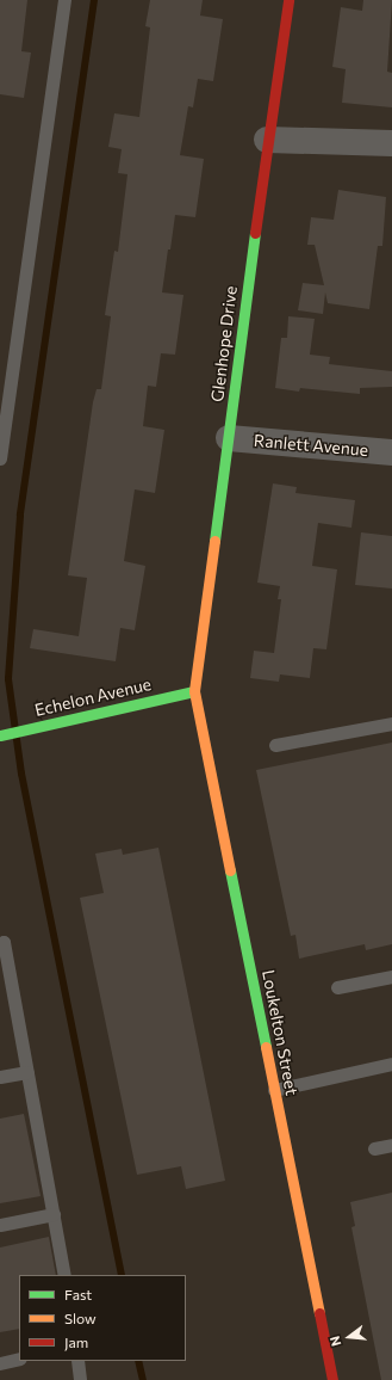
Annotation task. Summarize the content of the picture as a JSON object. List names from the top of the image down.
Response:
{
  "streets": {
    "street": [
      "Glenhope Drive",
      "Ranlett Avenue",
      "Echelon Avenue",
      "Loukelton Street"
    ]
  },
  "crossings": [
    ["Glenhope Drive", "Ranlett Avenue"],
    ["Glenhope Drive", "Echelon Avenue"],
    ["Glenhope Drive", "Loukelton Street"],
    ["Echelon Avenue", "Loukelton Street"]
  ],
  "legend": ["Fast", "Slow", "Jam"],
  "north": "left"
}
